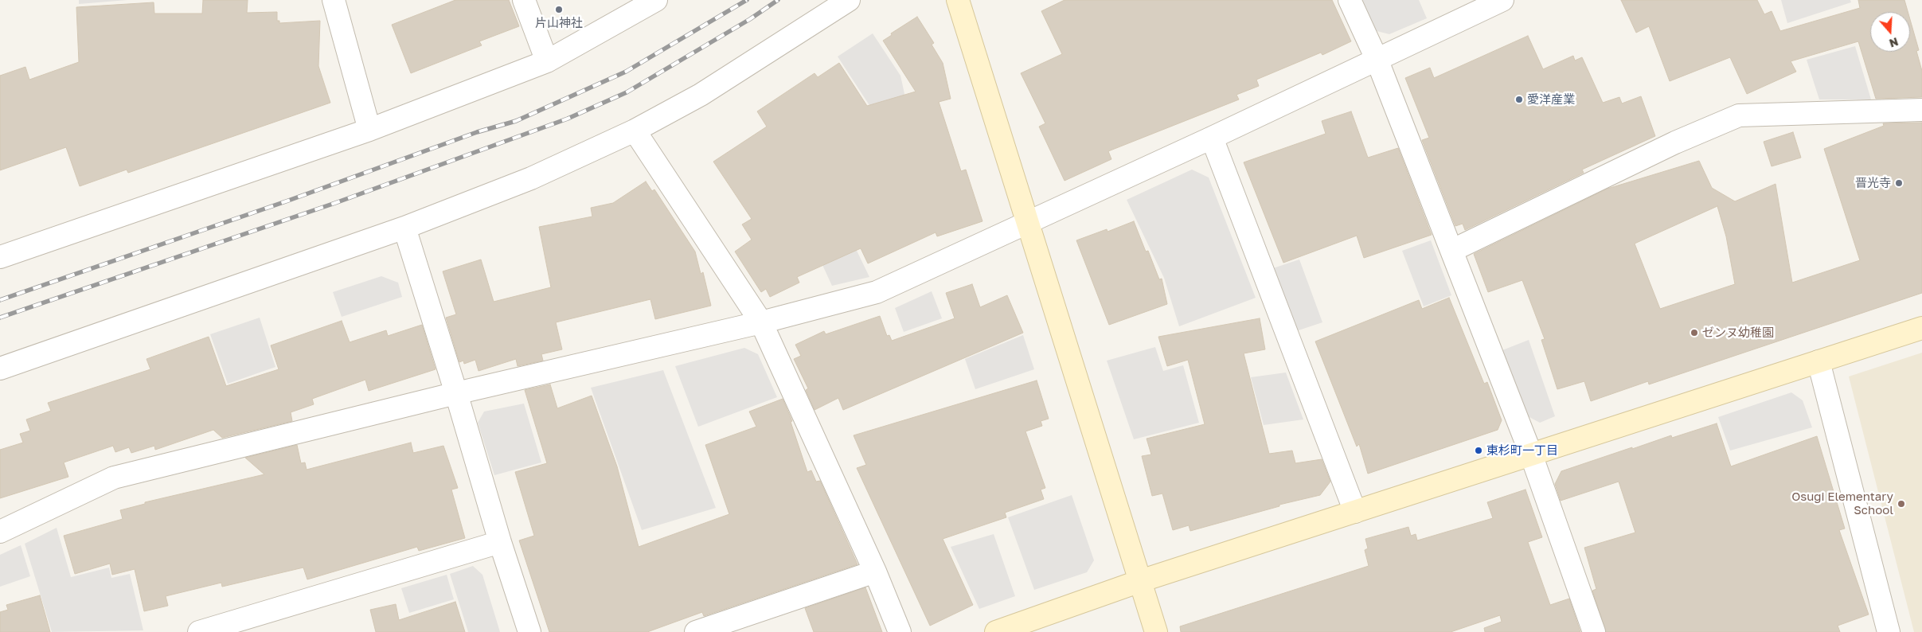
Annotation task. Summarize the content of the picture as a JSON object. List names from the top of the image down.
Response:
{
  "places": [
    "片山神社",
    "愛洋産業",
    "晋光寺",
    "ゼンヌ幼稚園",
    "東杉町一丁目",
    "Osugi Elementary School"
  ],
  "north": "bottom"
}
